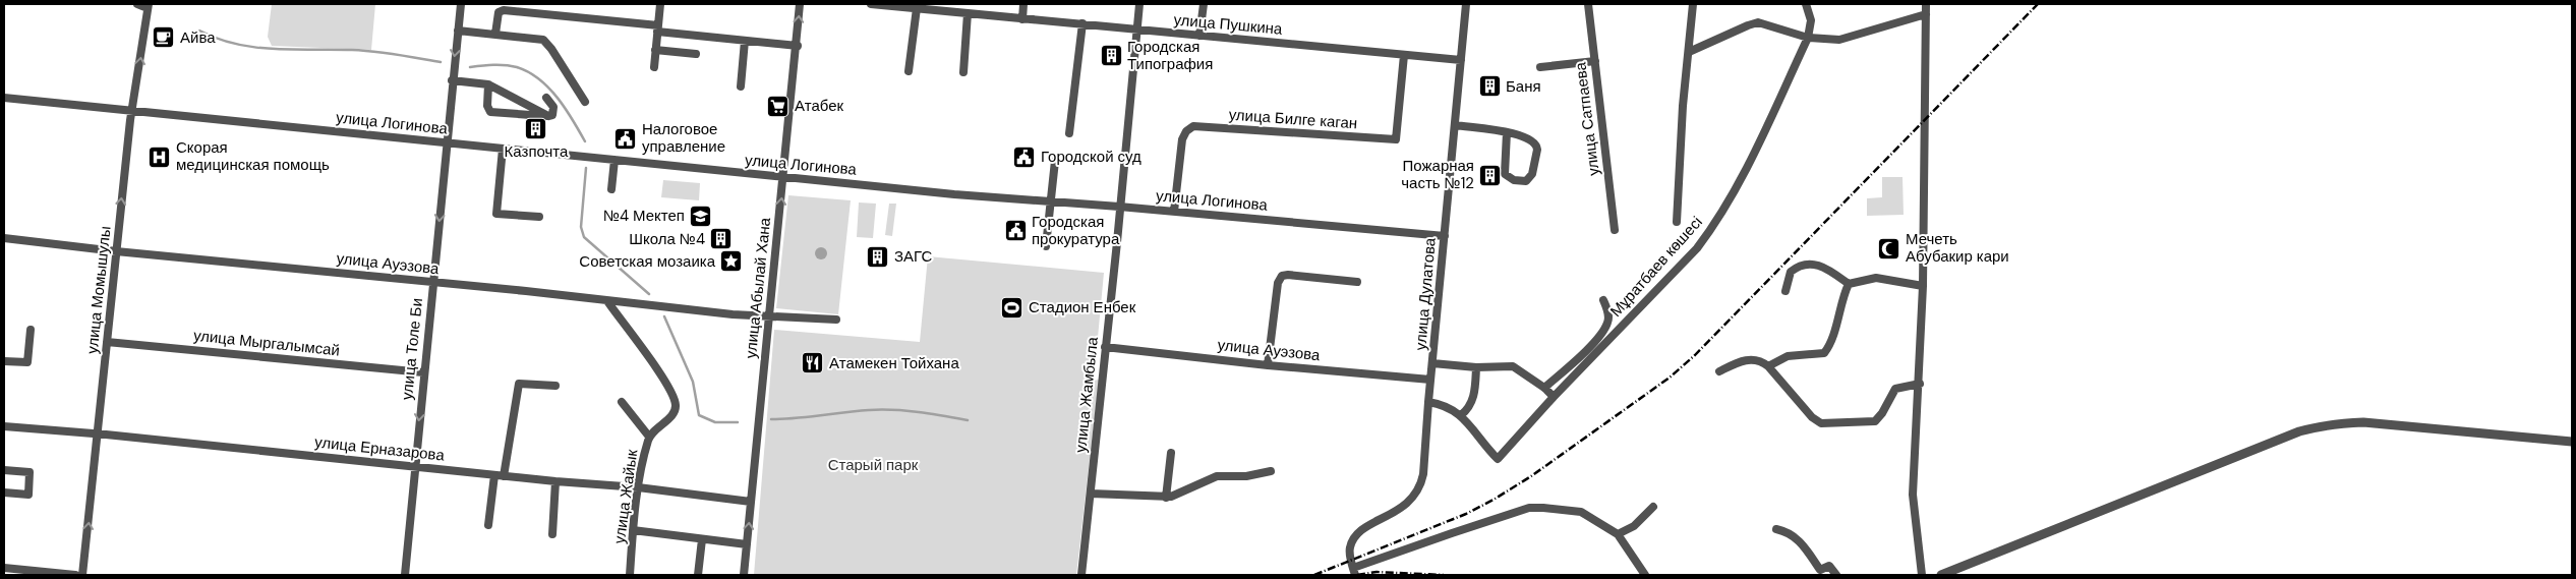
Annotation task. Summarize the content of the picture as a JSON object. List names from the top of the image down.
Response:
{
  "streets": {
    "street": [
      "улица Пушкина",
      "улица Билге каган",
      "улица Сатпаева",
      "улица Логинова",
      "улица Ауэзова",
      "Мұратбаев көшесі",
      "улица Абылай Хана",
      "улица Момышулы",
      "улица Дулатова",
      "улица Мыргалымсай",
      "улица Толе Би",
      "улица Жамбыла",
      "улица Ерназарова",
      "улица Жайык"
    ]
  },
  "crossings": [
    ["улица Пушкина", "улица Билге каган"],
    ["улица Пушкина", "улица Дулатова"],
    ["улица Пушкина", "улица Жамбыла"],
    ["улица Билге каган", "улица Логинова"],
    ["улица Логинова", "улица Абылай Хана"],
    ["улица Логинова", "улица Момышулы"],
    ["улица Логинова", "улица Дулатова"],
    ["улица Логинова", "улица Толе Би"],
    ["улица Логинова", "улица Жамбыла"],
    ["улица Ауэзова", "улица Абылай Хана"],
    ["улица Ауэзова", "улица Момышулы"],
    ["улица Ауэзова", "улица Дулатова"],
    ["улица Ауэзова", "улица Толе Би"],
    ["улица Ауэзова", "улица Жамбыла"],
    ["улица Ауэзова", "улица Жайык"],
    ["улица Абылай Хана", "улица Ерназарова"],
    ["улица Момышулы", "улица Мыргалымсай"],
    ["улица Момышулы", "улица Ерназарова"],
    ["улица Мыргалымсай", "улица Толе Би"],
    ["улица Толе Би", "улица Ерназарова"],
    ["улица Ерназарова", "улица Жайык"]
  ],
  "one_way": ["улица Абылай Хана", "улица Момышулы", "улица Толе Би"],
  "parks": ["Старый парк"],
  "places": {
    "cafe": ["Айва"],
    "building": [
      "Городская Типография",
      "Баня",
      "Казпочта",
      "Пожарная часть №12",
      "Школа №4",
      "ЗАГС"
    ],
    "supermarket": ["Атабек"],
    "public building": ["Налоговое управление", "Городской суд", "Городская прокуратура"],
    "hospital": ["Скорая медицинская помощь"],
    "school or university": ["№4 Мектеп"],
    "mosque": ["Мечеть Абубакир кари"],
    "place": ["Советская мозаика"],
    "sports": ["Стадион Енбек"],
    "restaurant": ["Атамекен Тойхана"]
  }
}
